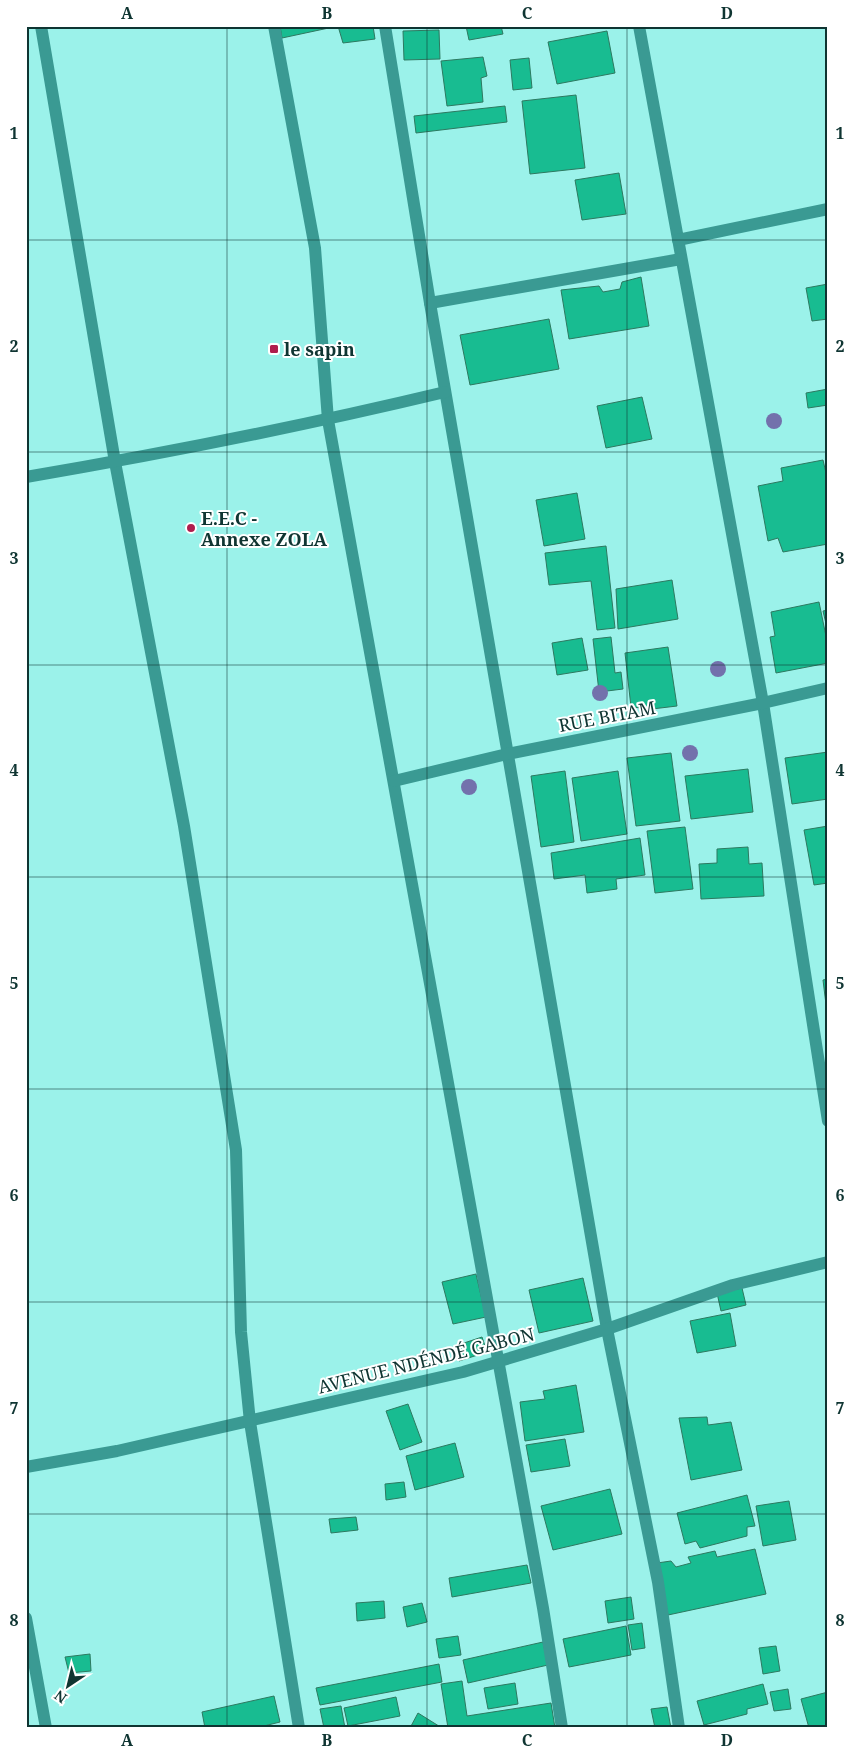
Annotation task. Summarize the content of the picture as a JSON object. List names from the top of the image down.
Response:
{
  "streets": {
    "street": ["RUE BITAM", "AVENUE NDÉNDÉ GABON"]
  },
  "places": {
    "transit": ["le sapin"],
    "other": ["E.E.C - Annexe ZOLA"]
  },
  "north": "bottom left",
  "grid": {
    "columns": [
      "A",
      "B",
      "C",
      "D"
    ],
    "rows": [
      "1",
      "2",
      "3",
      "4",
      "5",
      "6",
      "7",
      "8"
    ]
  }
}
